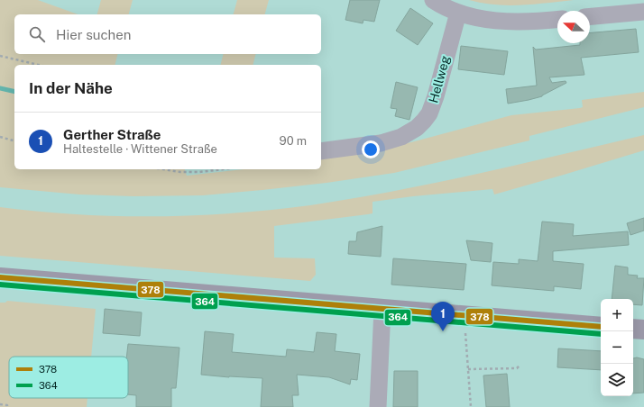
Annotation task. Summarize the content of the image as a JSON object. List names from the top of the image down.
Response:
{
  "streets": {
    "street": ["Hellweg"]
  },
  "lines": ["transit line 378", "transit line 364"],
  "legend": ["378", "364"],
  "north": "left",
  "page": {
    "search": "Hier suchen",
    "heading": "In der Nähe",
    "list": [
      {
        "mark": "1",
        "name": "Gerther Straße",
        "note": "Haltestelle · Wittener Straße",
        "value": "90 m"
      }
    ],
    "map_buttons": ["+", "−"],
    "pins": "1"
  }
}
